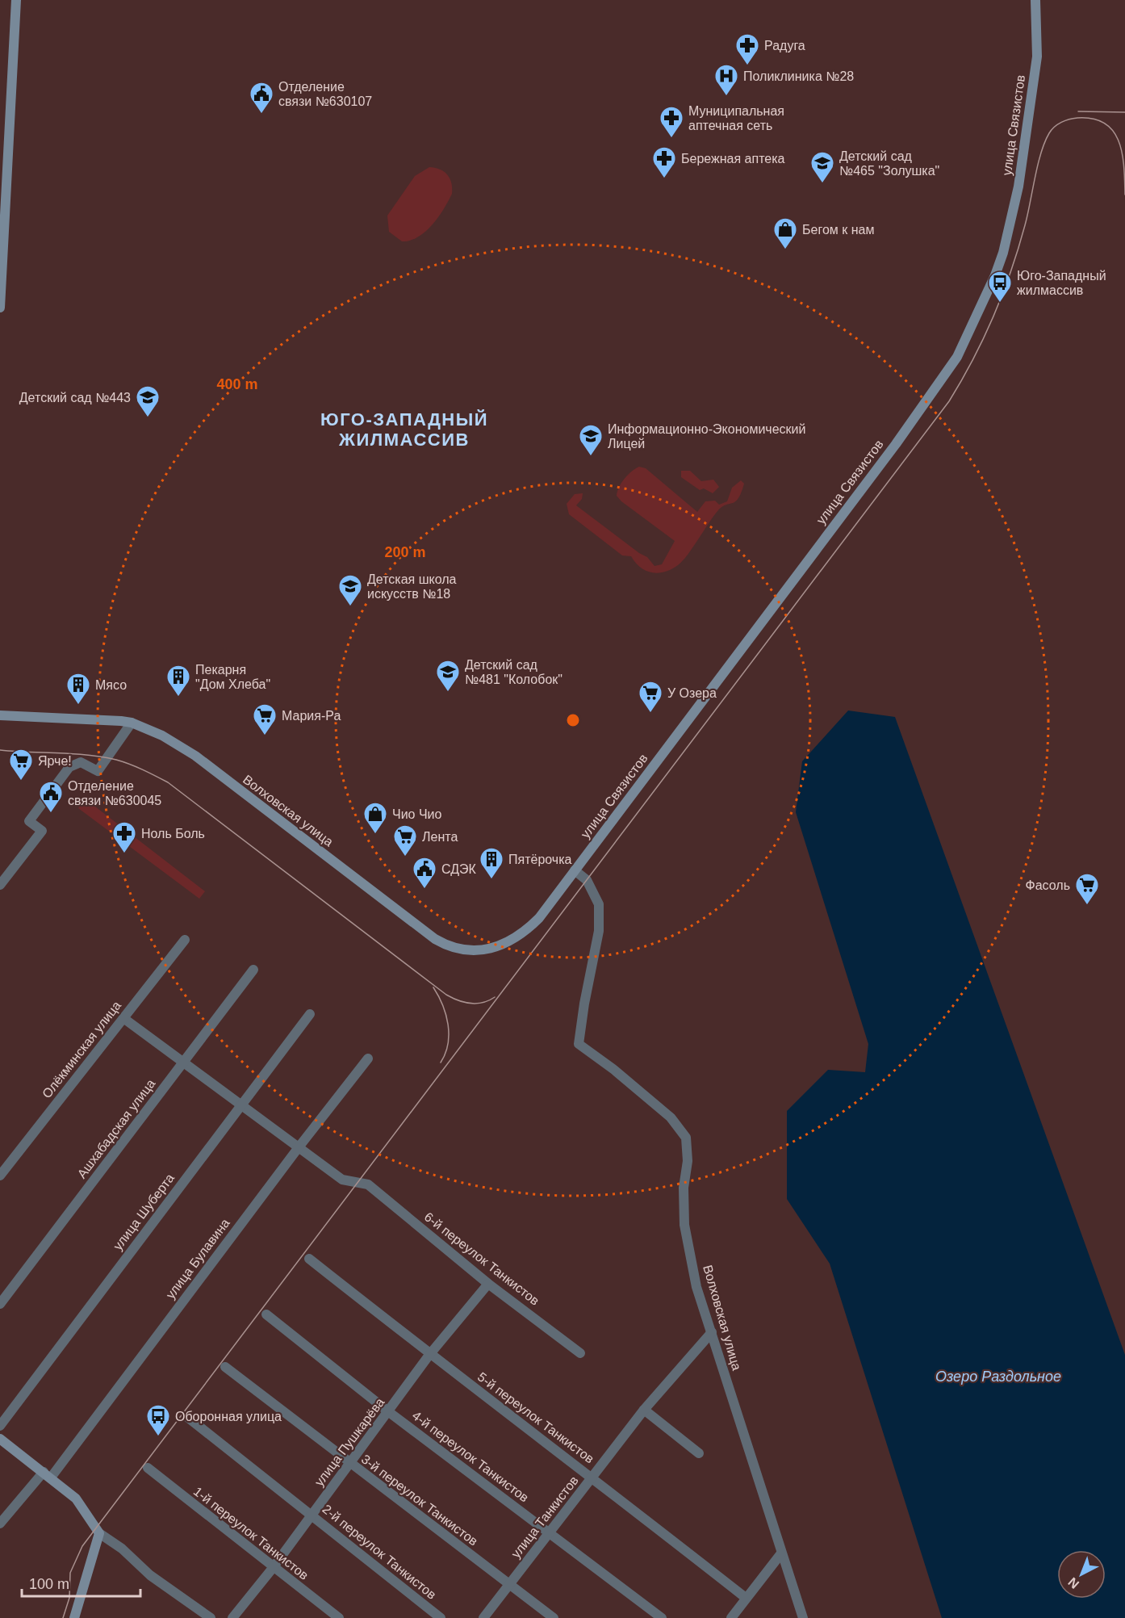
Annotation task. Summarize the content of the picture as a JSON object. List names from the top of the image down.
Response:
{
  "streets": {
    "main road": ["улица Связистов", "Волховская улица"],
    "street": [
      "Олёкминская улица",
      "Ашхабадская улица",
      "улица Шуберта",
      "улица Булавина",
      "6-й переулок Танкистов",
      "5-й переулок Танкистов",
      "улица Пушкарёва",
      "4-й переулок Танкистов",
      "3-й переулок Танкистов",
      "улица Танкистов",
      "1-й переулок Танкистов",
      "2-й переулок Танкистов"
    ]
  },
  "crossings": [
    ["улица Связистов", "Волховская улица"],
    ["Волховская улица", "улица Танкистов"],
    ["улица Булавина", "6-й переулок Танкистов"],
    ["6-й переулок Танкистов", "улица Пушкарёва"],
    ["5-й переулок Танкистов", "улица Пушкарёва"],
    ["5-й переулок Танкистов", "улица Танкистов"],
    ["улица Пушкарёва", "4-й переулок Танкистов"],
    ["улица Пушкарёва", "3-й переулок Танкистов"],
    ["улица Пушкарёва", "1-й переулок Танкистов"],
    ["улица Пушкарёва", "2-й переулок Танкистов"],
    ["4-й переулок Танкистов", "улица Танкистов"],
    ["3-й переулок Танкистов", "улица Танкистов"]
  ],
  "districts": ["ЮГО-ЗАПАДНЫЙ ЖИЛМАССИВ"],
  "water": ["Озеро Раздольное"],
  "places": {
    "pharmacy": [
      "Радуга",
      "Муниципальная аптечная сеть",
      "Бережная аптека",
      "Ноль Боль"
    ],
    "hospital": ["Поликлиника №28"],
    "public building": ["Отделение связи №630107", "Отделение связи №630045", "СДЭК"],
    "school or university": [
      "Детский сад №465 \"Золушка\"",
      "Детский сад №443",
      "Информационно-Экономический Лицей",
      "Детская школа искусств №18",
      "Детский сад №481 \"Колобок\""
    ],
    "shop": ["Бегом к нам", "Чио Чио"],
    "bus stop": ["Юго-Западный жилмассив", "Оборонная улица"],
    "building": ["Пекарня \"Дом Хлеба\"", "Мясо", "Пятёрочка"],
    "supermarket": [
      "У Озера",
      "Мария-Ра",
      "Ярче!",
      "Лента",
      "Фасоль"
    ]
  },
  "scale_bar": "100 m",
  "north": "bottom left",
  "rings": ["400 m", "200 m"]
}
